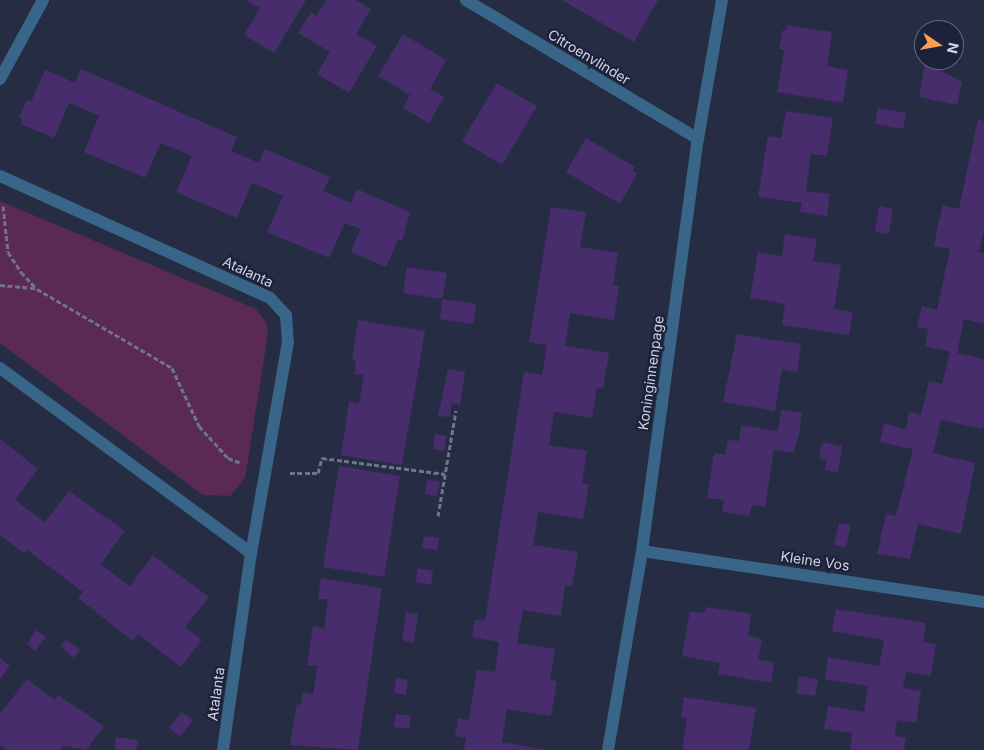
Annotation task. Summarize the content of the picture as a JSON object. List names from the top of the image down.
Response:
{
  "streets": {
    "street": [
      "Citroenvlinder",
      "Atalanta",
      "Koninginnenpage",
      "Kleine Vos"
    ]
  },
  "crossings": [
    ["Citroenvlinder", "Koninginnenpage"],
    ["Koninginnenpage", "Kleine Vos"]
  ],
  "north": "right"
}
